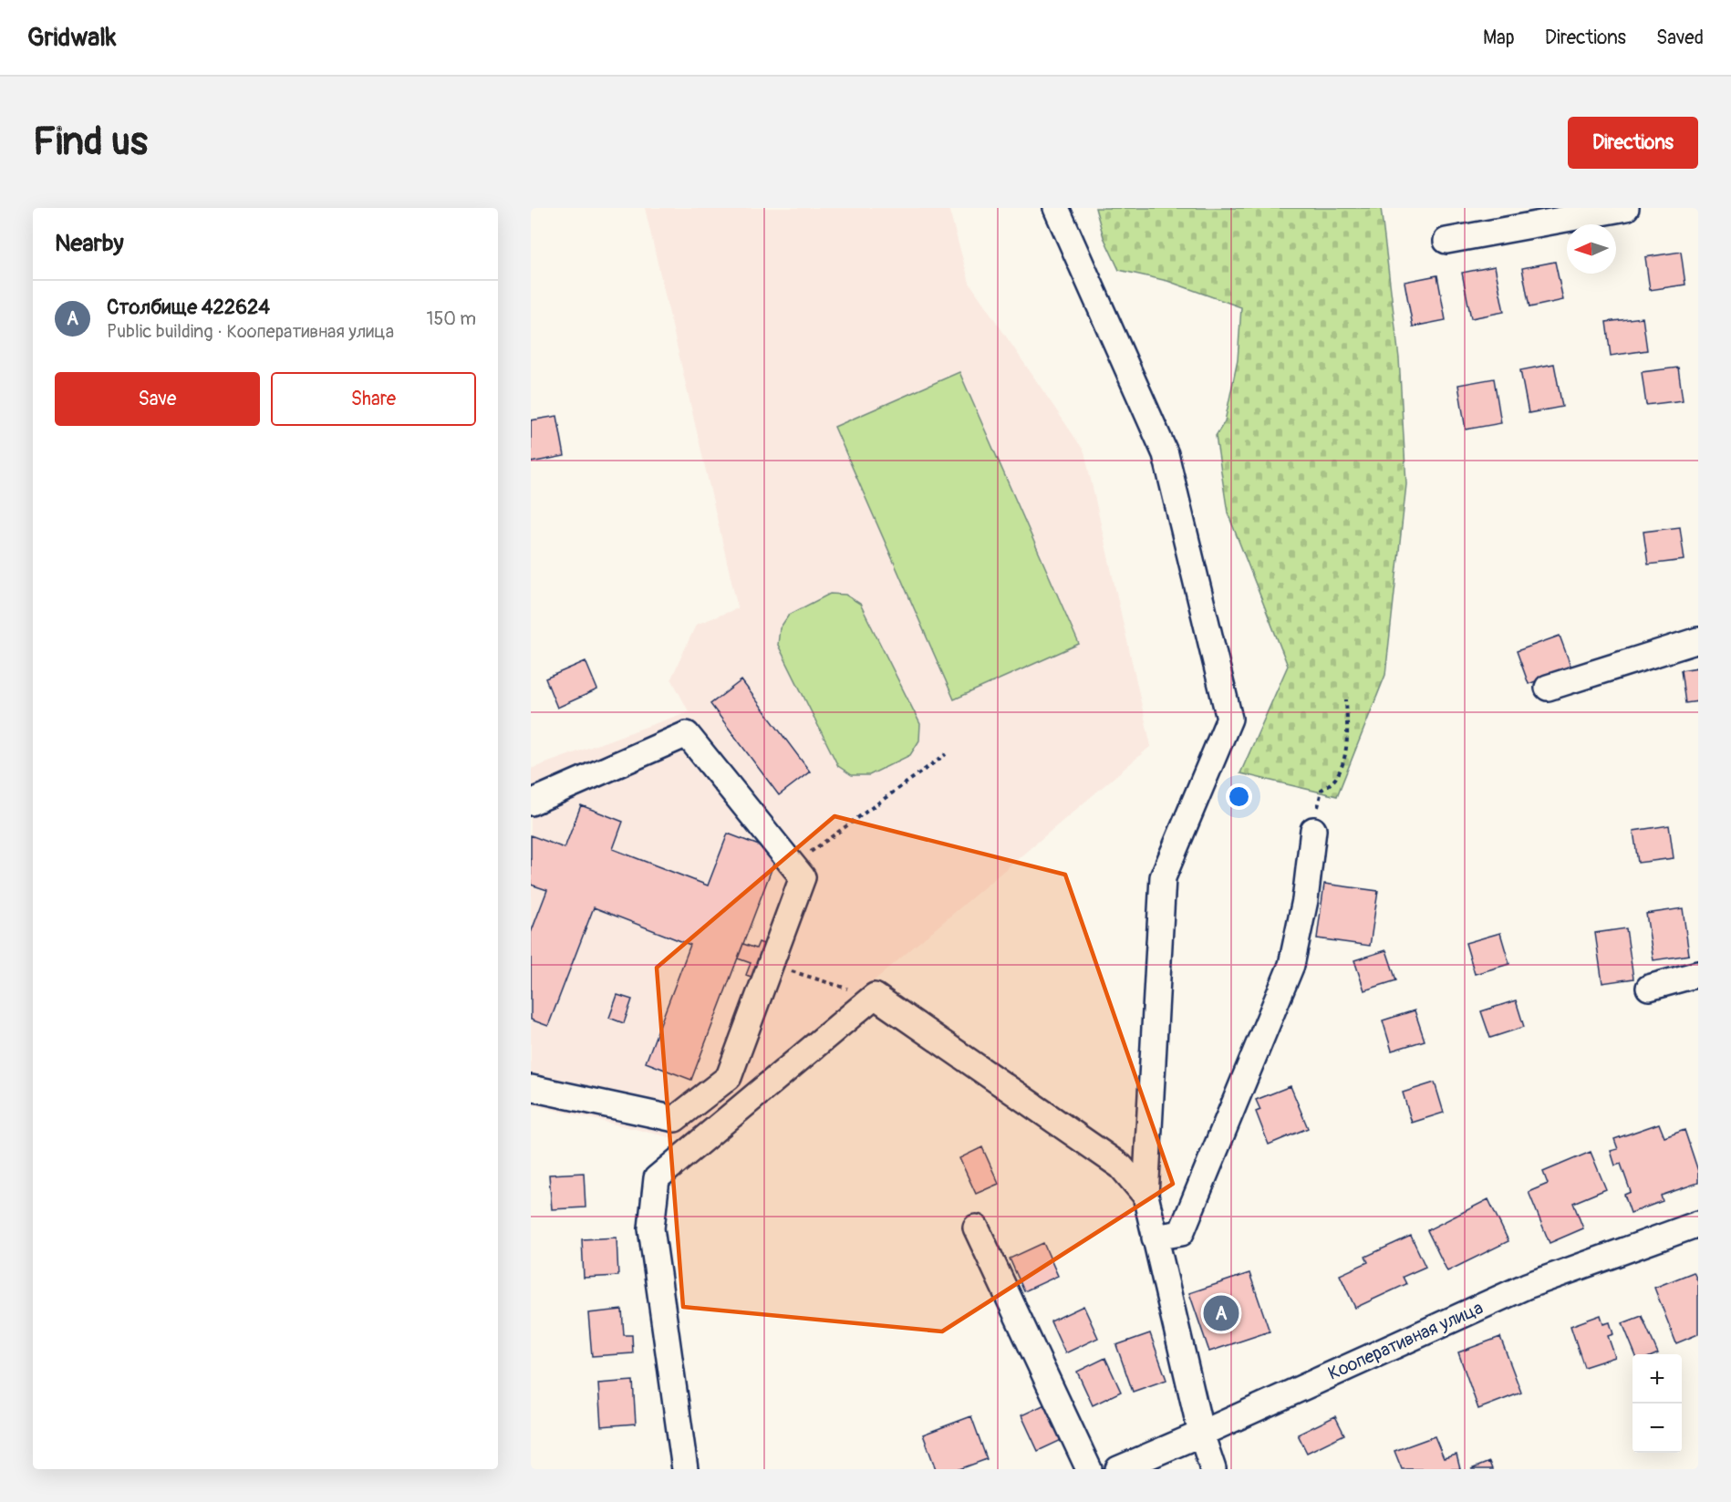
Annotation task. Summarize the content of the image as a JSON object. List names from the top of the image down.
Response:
{
  "streets": {
    "street": ["Кооперативная улица"]
  },
  "north": "left",
  "page": {
    "header": "Gridwalk",
    "nav": ["Map", "Directions", "Saved"],
    "buttons": [
      "Directions",
      ["Save", "Share"]
    ],
    "title": "Find us",
    "heading": "Nearby",
    "list": [
      {
        "mark": "A",
        "name": "Столбище 422624",
        "note": "Public building · Кооперативная улица",
        "value": "150 m"
      }
    ],
    "pins": "A",
    "map_buttons": ["+", "−"]
  }
}
